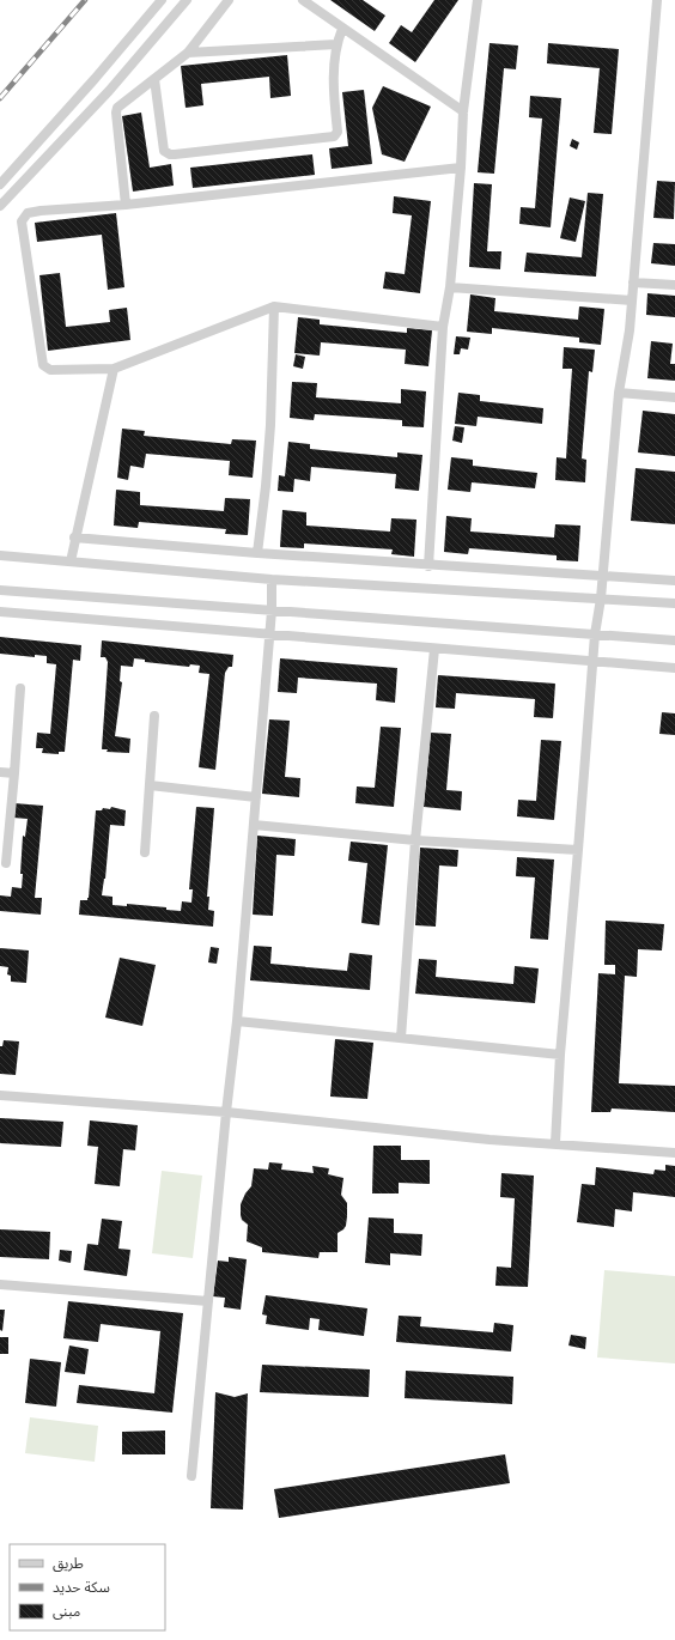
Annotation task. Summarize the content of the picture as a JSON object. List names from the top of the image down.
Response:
{
  "legend": ["طريق", "سكة حديد", "مبنى"]
}
